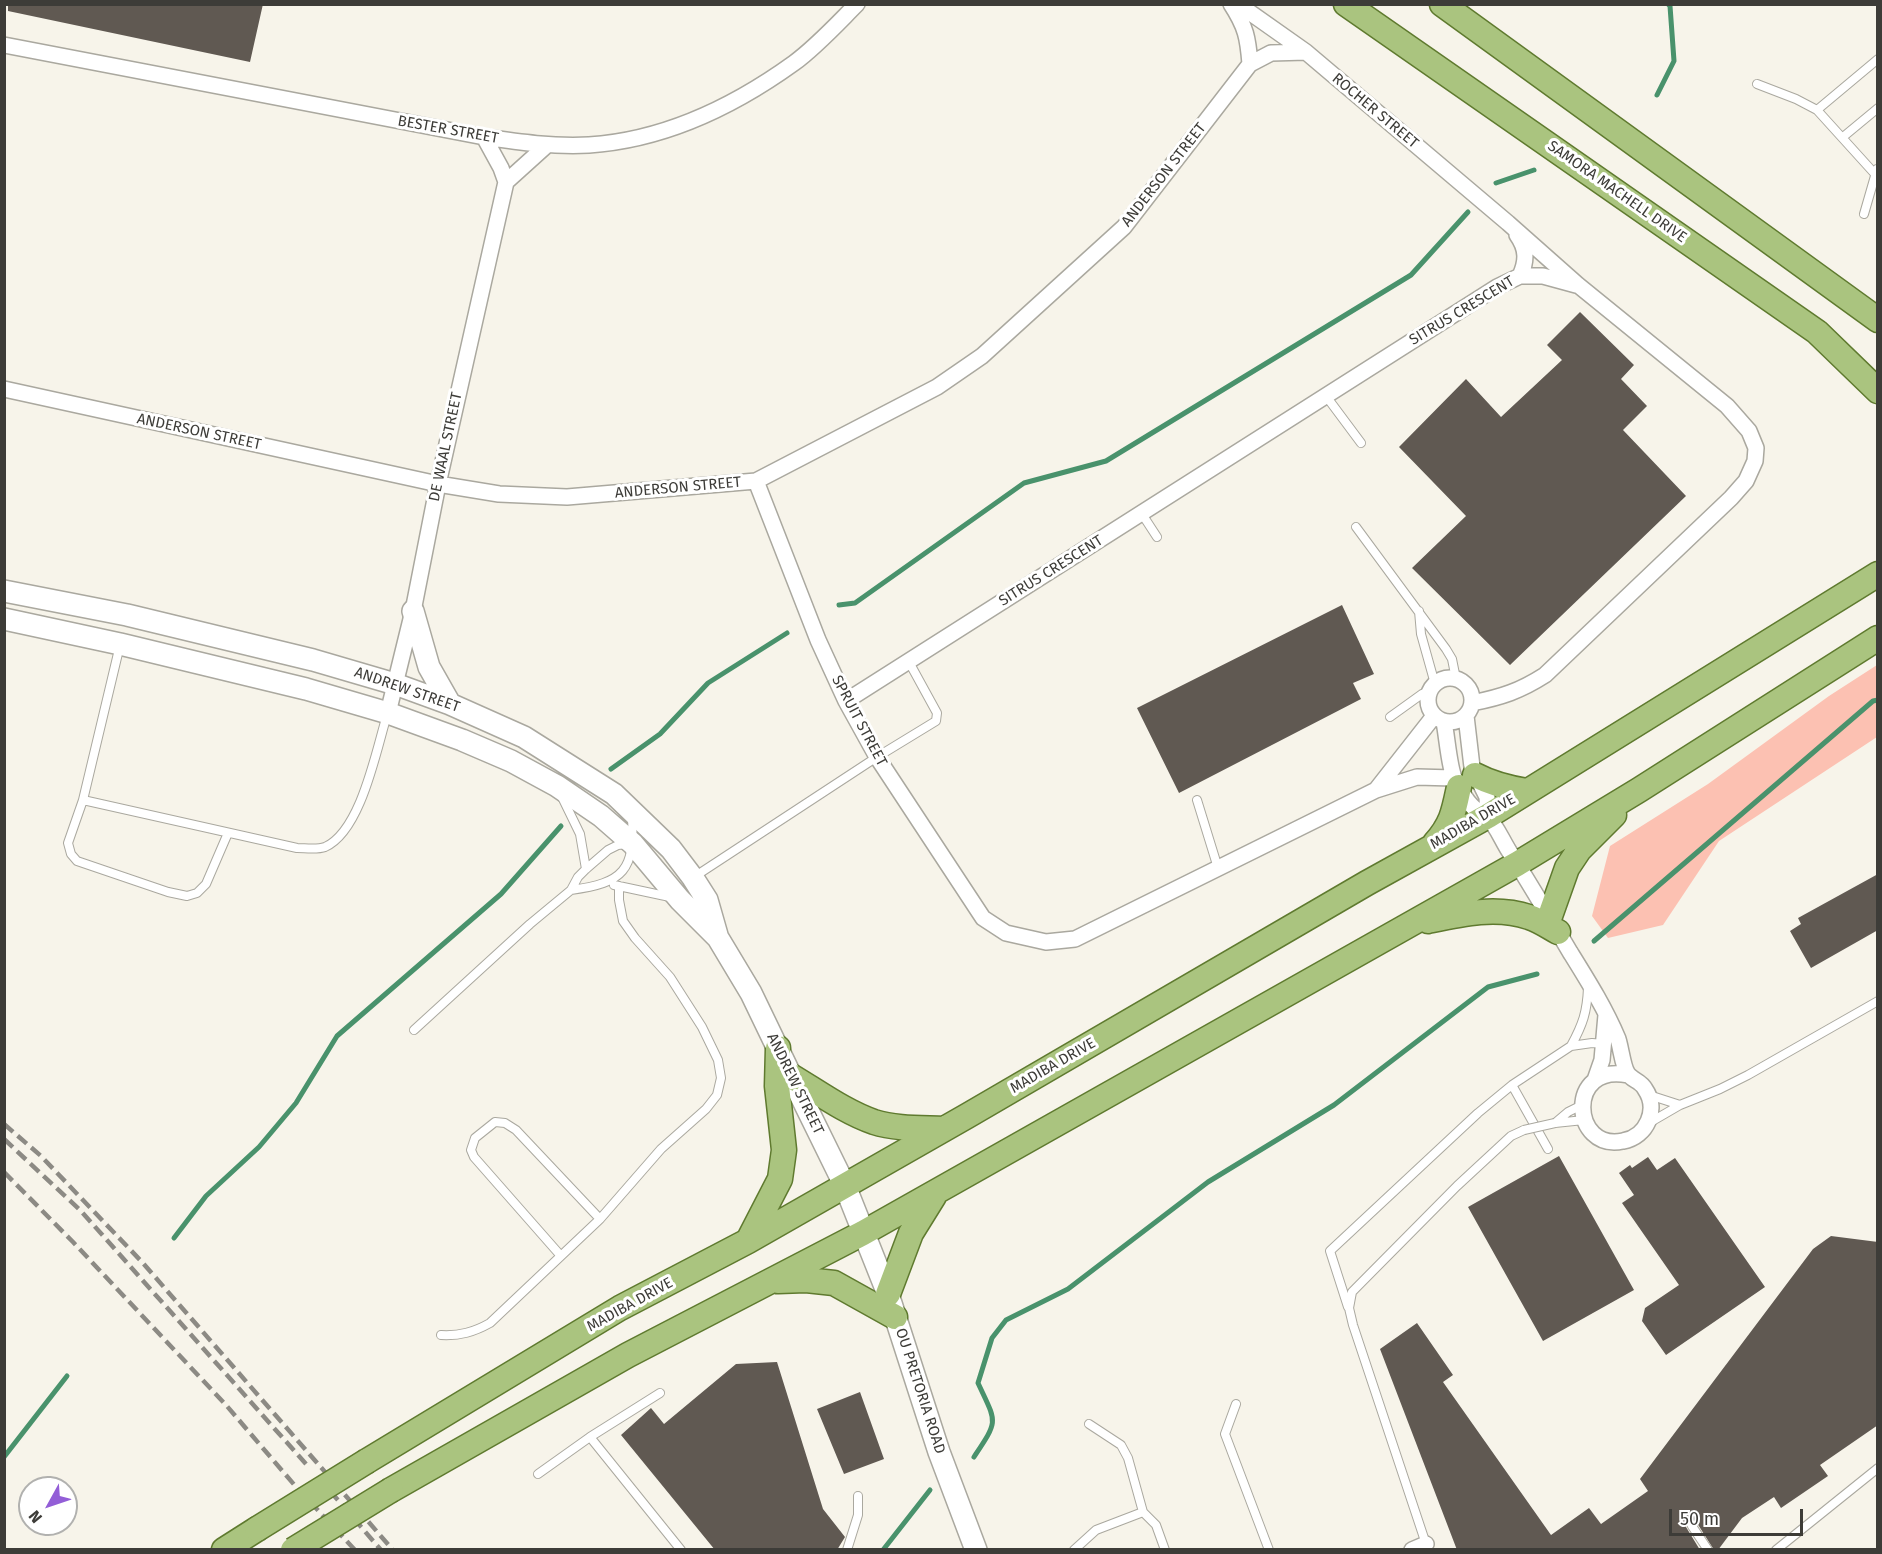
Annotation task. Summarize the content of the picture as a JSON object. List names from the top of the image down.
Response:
{
  "streets": {
    "main road": [
      "SAMORA MACHELL DRIVE",
      "ANDREW STREET",
      "MADIBA DRIVE",
      "OU PRETORIA ROAD"
    ],
    "street": [
      "ROCHER STREET",
      "BESTER STREET",
      "ANDERSON STREET",
      "SITRUS CRESCENT",
      "DE WAAL STREET",
      "SPRUIT STREET"
    ]
  },
  "crossings": [
    ["ROCHER STREET", "SITRUS CRESCENT"],
    ["ANDERSON STREET", "DE WAAL STREET"],
    ["ANDERSON STREET", "SPRUIT STREET"],
    ["SITRUS CRESCENT", "SPRUIT STREET"],
    ["DE WAAL STREET", "ANDREW STREET"],
    ["ANDREW STREET", "MADIBA DRIVE"],
    ["ANDREW STREET", "OU PRETORIA ROAD"]
  ],
  "scale_bar": "50 m",
  "north": "bottom left"
}
